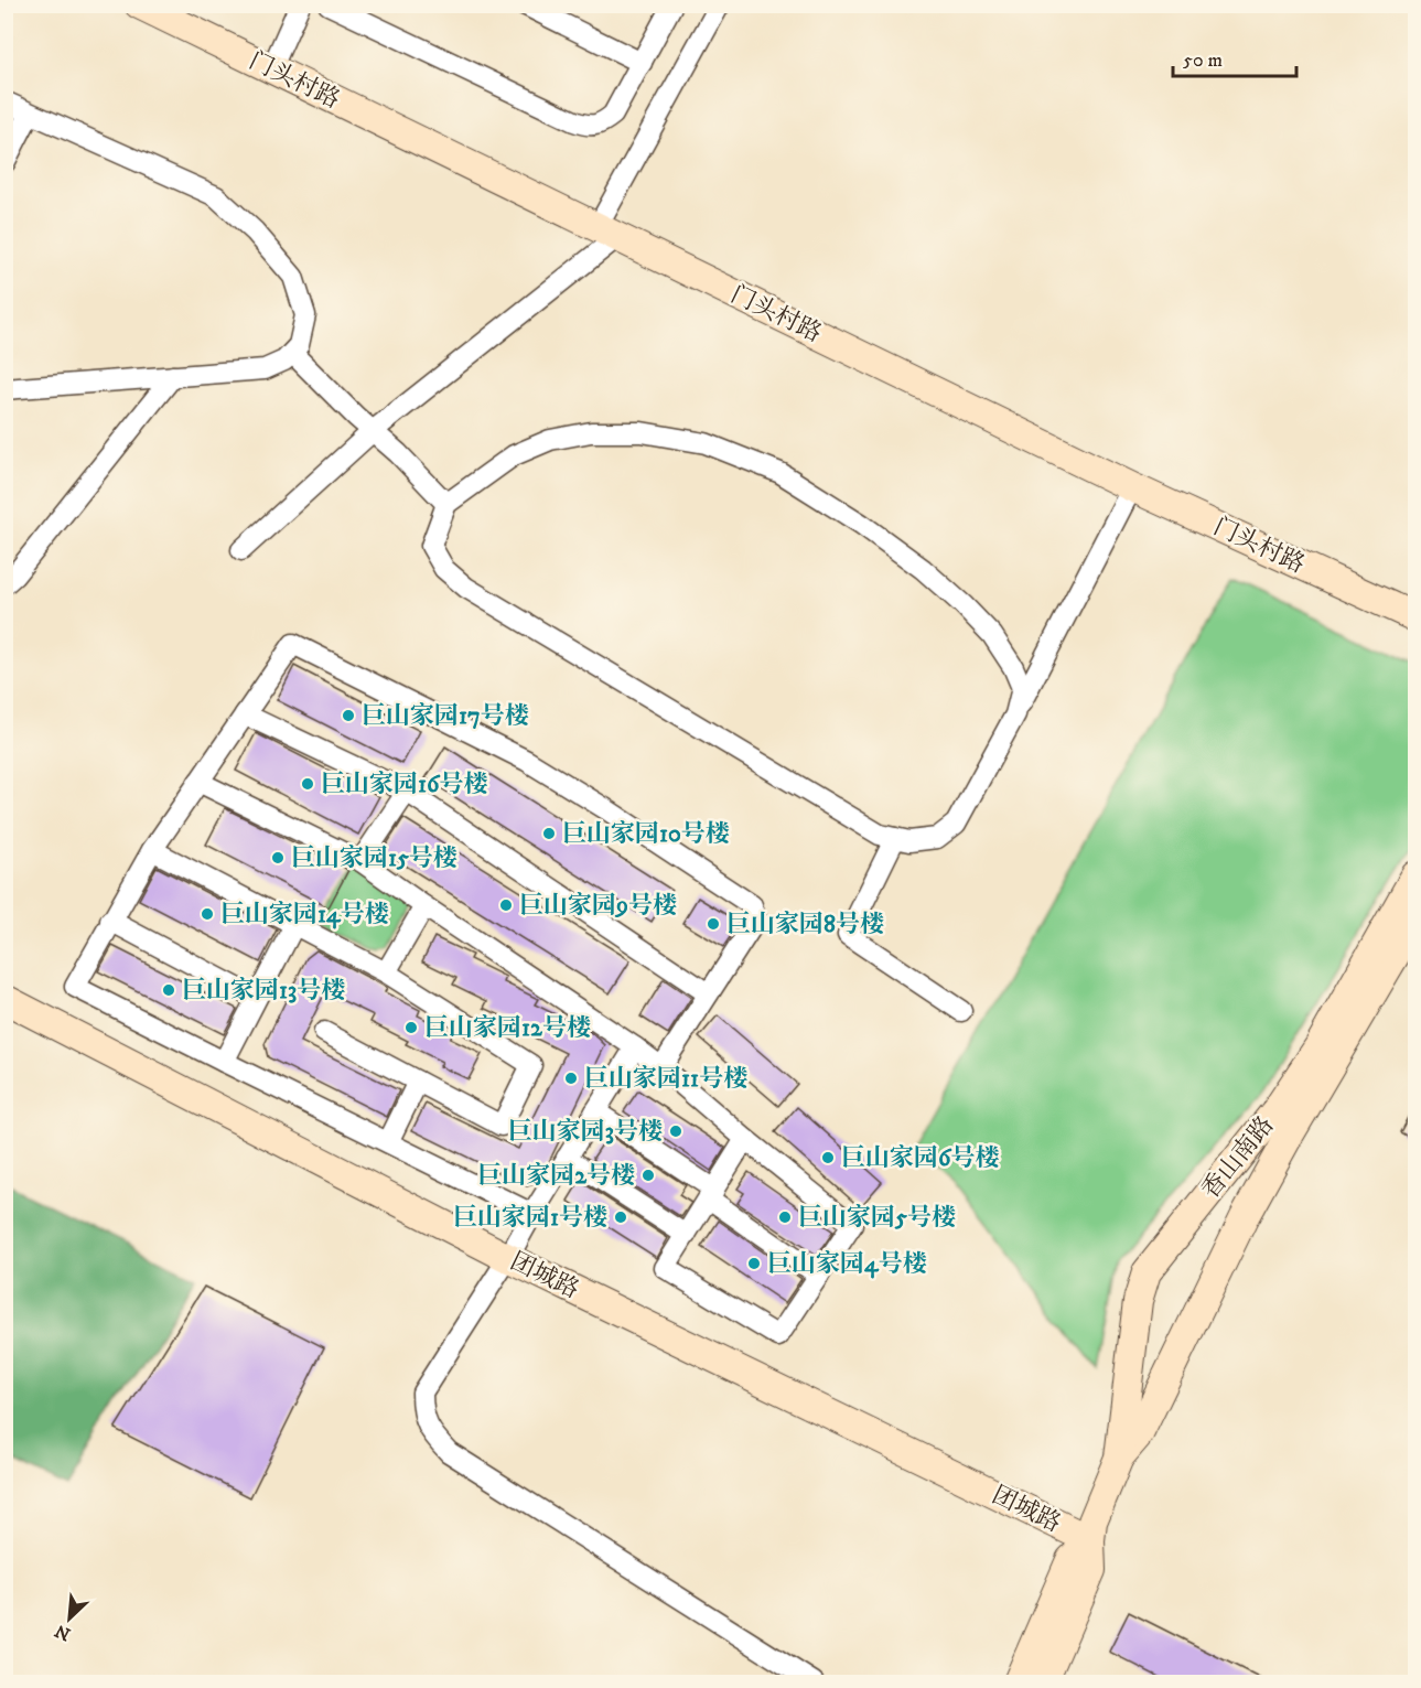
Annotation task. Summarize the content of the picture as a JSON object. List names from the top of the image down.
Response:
{
  "streets": {
    "street": ["门头村路", "香山南路", "团城路"]
  },
  "crossings": [
    ["香山南路", "团城路"]
  ],
  "places": [
    "巨山家园17号楼",
    "巨山家园16号楼",
    "巨山家园10号楼",
    "巨山家园15号楼",
    "巨山家园9号楼",
    "巨山家园14号楼",
    "巨山家园8号楼",
    "巨山家园13号楼",
    "巨山家园12号楼",
    "巨山家园11号楼",
    "巨山家园3号楼",
    "巨山家园6号楼",
    "巨山家园2号楼",
    "巨山家园1号楼",
    "巨山家园5号楼",
    "巨山家园4号楼"
  ],
  "scale_bar": "50 m",
  "north": "bottom left"
}
